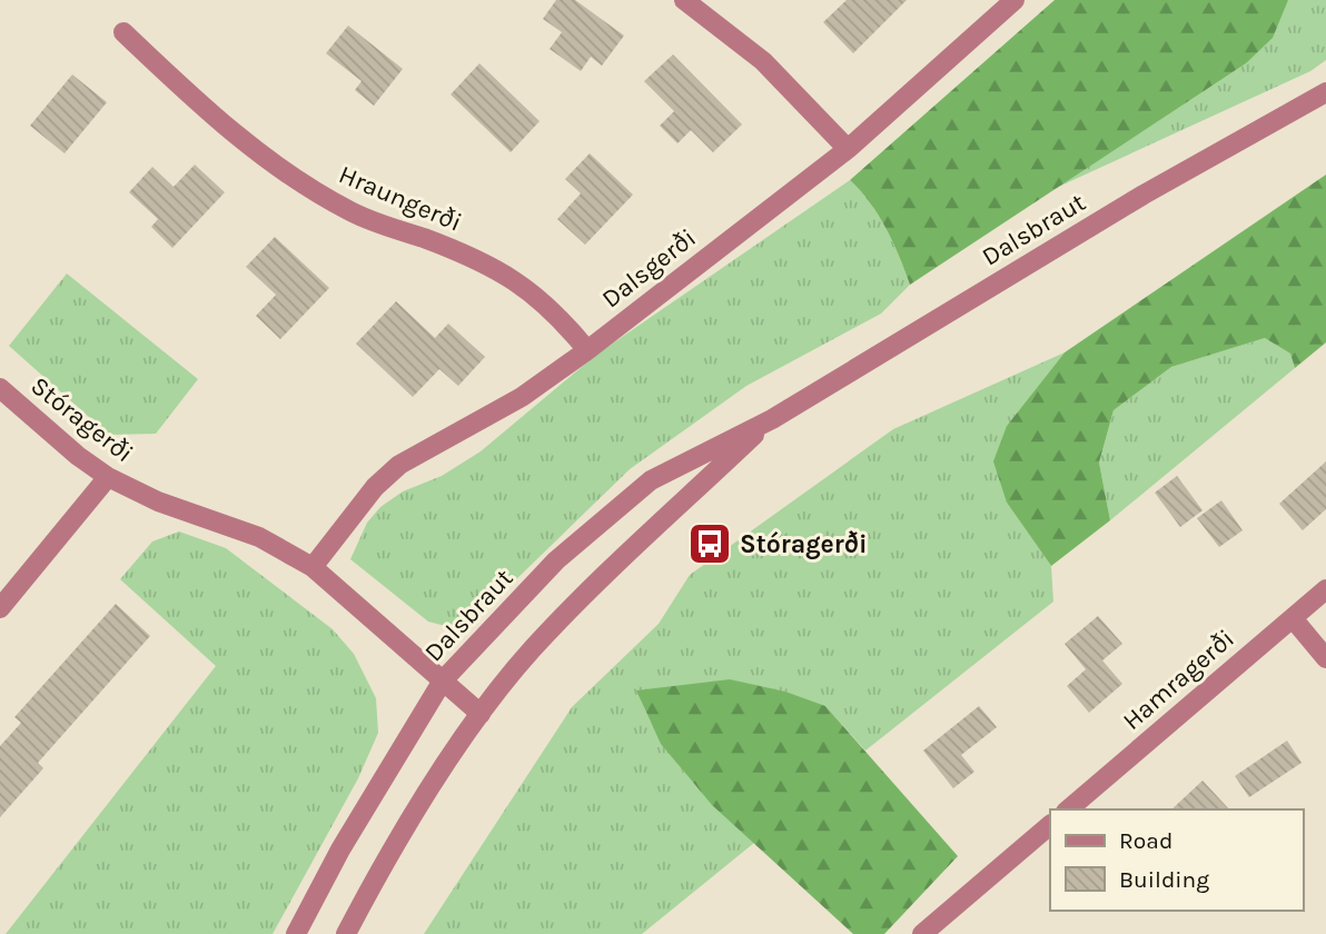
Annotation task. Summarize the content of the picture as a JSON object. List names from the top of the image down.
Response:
{
  "streets": {
    "street": [
      "Hraungerði",
      "Dalsbraut",
      "Dalsgerði",
      "Stóragerði",
      "Hamragerði"
    ]
  },
  "crossings": [
    ["Hraungerði", "Dalsgerði"],
    ["Dalsbraut", "Stóragerði"],
    ["Dalsgerði", "Stóragerði"]
  ],
  "places": {
    "bus stop": ["Stóragerði"]
  },
  "legend": ["Road", "Building"]
}
